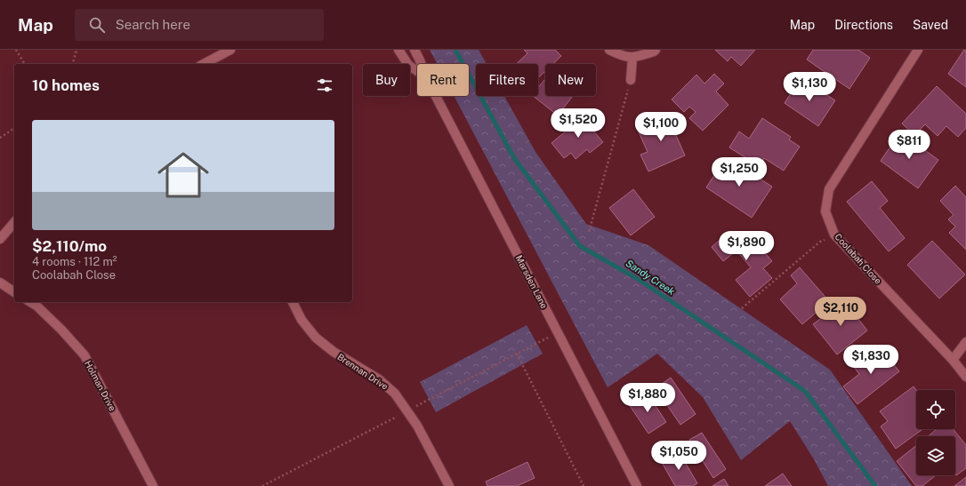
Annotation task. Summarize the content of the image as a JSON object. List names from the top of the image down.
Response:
{
  "streets": {
    "street": [
      "Coolabah Close",
      "Marsden Lane",
      "Brennan Drive",
      "Holman Drive"
    ]
  },
  "water": ["Sandy Creek"],
  "page": {
    "header": "Map",
    "search": "Search here",
    "nav": ["Map", "Directions", "Saved"],
    "chip": [
      "Buy",
      "Rent",
      "Filters",
      "New"
    ],
    "heading": "10 homes",
    "price": [
      "$1,130",
      "$1,520",
      "$1,100",
      "$811",
      "$1,250",
      "$1,890",
      "$2,110",
      "$1,830",
      "$1,880",
      "$1,050"
    ],
    "list": [
      {
        "name": "$2,110/mo",
        "note": "4 rooms · 112 m² · Coolabah Close"
      }
    ]
  }
}
